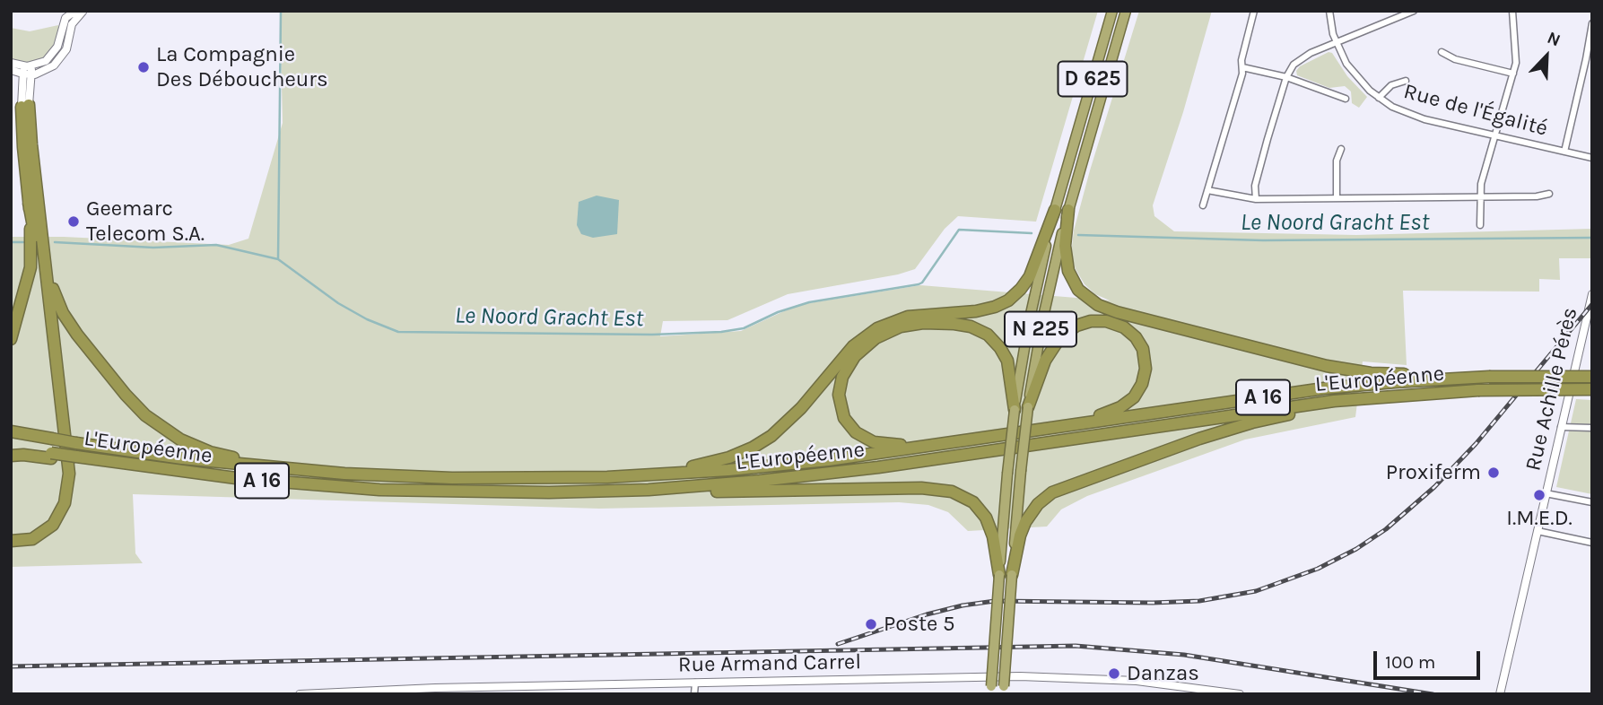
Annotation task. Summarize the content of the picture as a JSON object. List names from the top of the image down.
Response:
{
  "streets": {
    "highway": [
      "D 625",
      "N 225",
      "L'Européenne",
      "A 16"
    ],
    "street": ["Rue de l'Égalité", "Rue Achille Pérès", "Rue Armand Carrel"]
  },
  "crossings": [
    ["D 625", "N 225"]
  ],
  "water": ["Le Noord Gracht Est"],
  "places": [
    "La Compagnie Des Déboucheurs",
    "Geemarc Telecom S.A.",
    "Proxiferm",
    "I.M.E.D.",
    "Poste 5",
    "Danzas"
  ],
  "scale_bar": "100 m",
  "north": "top right"
}
